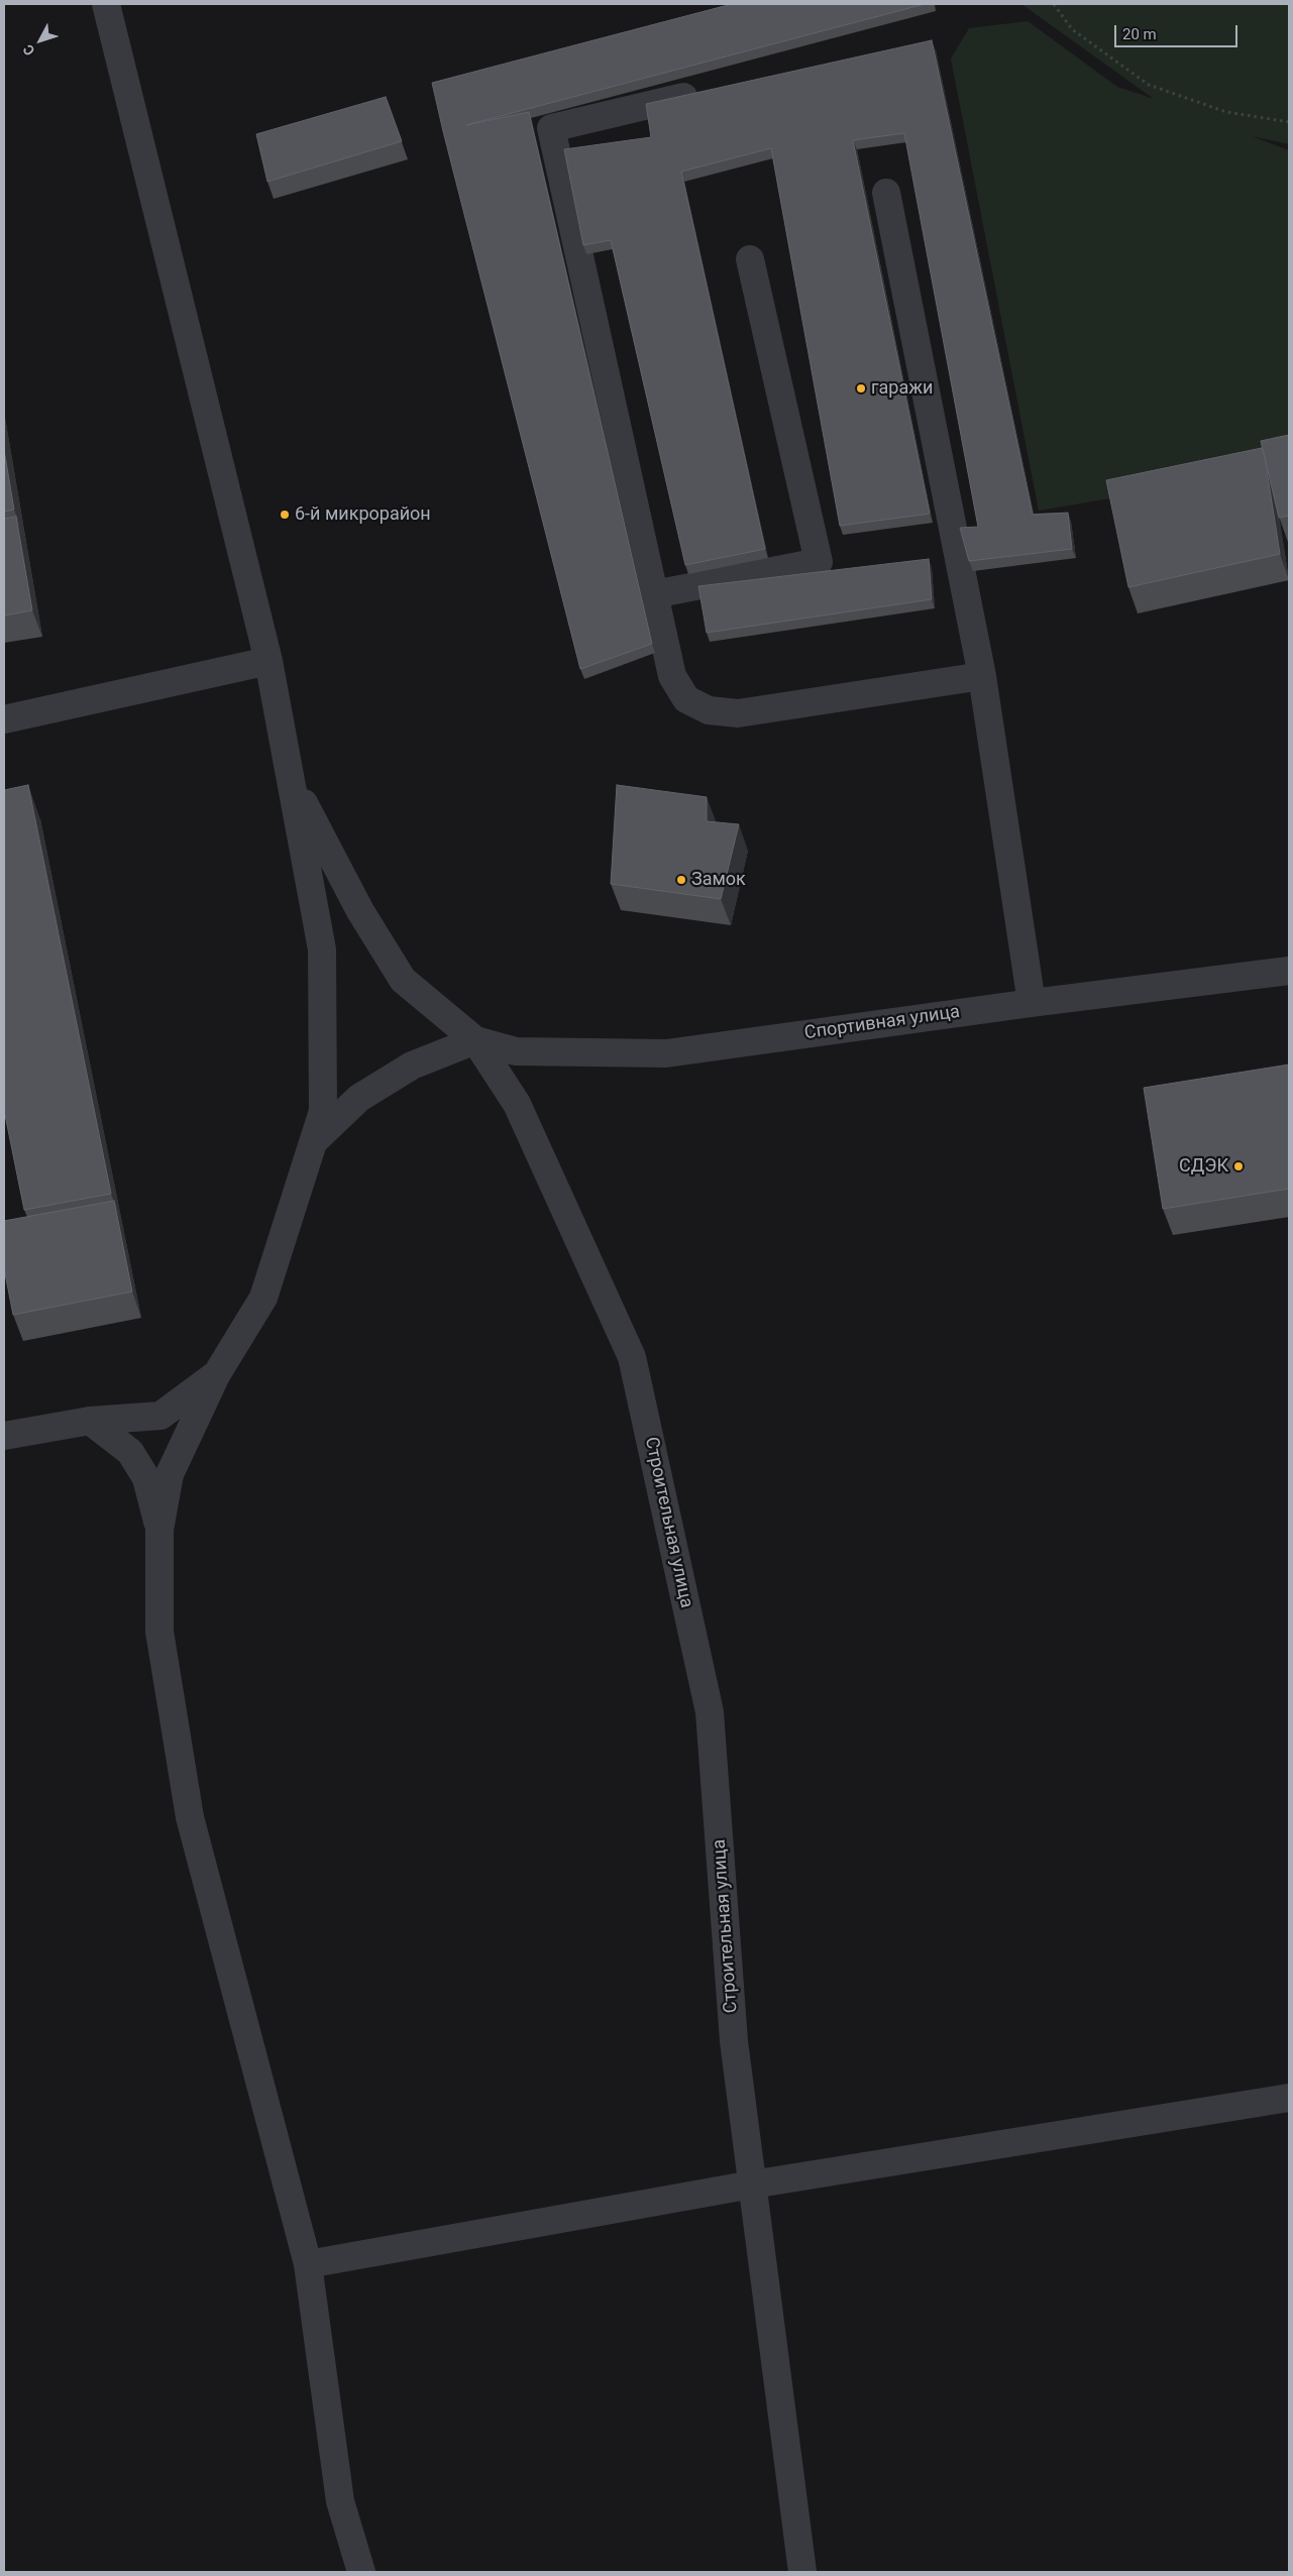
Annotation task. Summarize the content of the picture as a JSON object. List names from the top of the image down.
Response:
{
  "streets": {
    "street": ["Спортивная улица", "Строительная улица"]
  },
  "crossings": [
    ["Спортивная улица", "Строительная улица"]
  ],
  "places": [
    "гаражи",
    "6-й микрорайон",
    "Замок",
    "СДЭК"
  ],
  "scale_bar": "20 m",
  "north": "bottom left"
}
